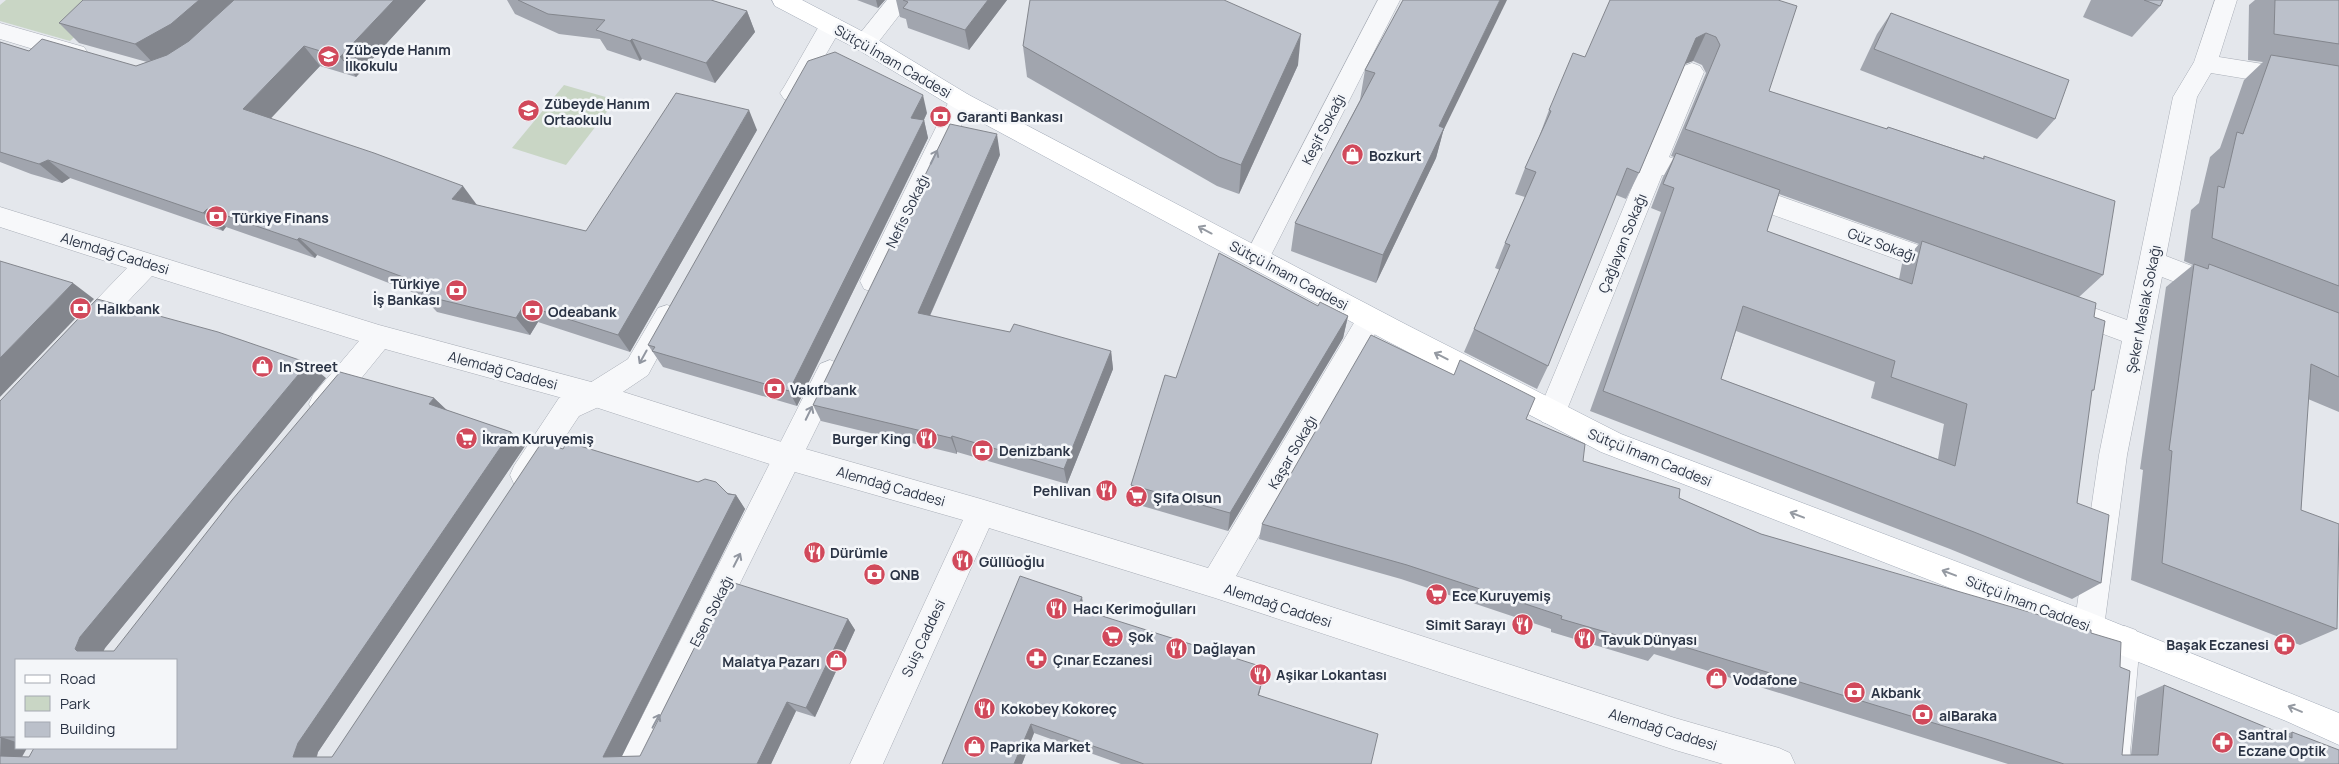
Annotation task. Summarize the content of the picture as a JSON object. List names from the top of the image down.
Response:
{
  "streets": {
    "main road": ["Sütçü İmam Caddesi"],
    "street": [
      "Keşif Sokağı",
      "Nefis Sokağı",
      "Çağlayan Sokağı",
      "Güz Sokağı",
      "Alemdağ Caddesi",
      "Şeker Maslak Sokağı",
      "Kaşar Sokağı",
      "Esen Sokağı",
      "Suiş Caddesi"
    ]
  },
  "crossings": [
    ["Sütçü İmam Caddesi", "Keşif Sokağı"],
    ["Sütçü İmam Caddesi", "Nefis Sokağı"],
    ["Sütçü İmam Caddesi", "Çağlayan Sokağı"],
    ["Sütçü İmam Caddesi", "Şeker Maslak Sokağı"],
    ["Sütçü İmam Caddesi", "Kaşar Sokağı"],
    ["Çağlayan Sokağı", "Güz Sokağı"],
    ["Alemdağ Caddesi", "Kaşar Sokağı"],
    ["Alemdağ Caddesi", "Esen Sokağı"],
    ["Alemdağ Caddesi", "Suiş Caddesi"]
  ],
  "one_way": ["Sütçü İmam Caddesi"],
  "places": {
    "school or university": ["Zübeyde Hanım İlkokulu", "Zübeyde Hanım Ortaokulu"],
    "bank": [
      "Garanti Bankası",
      "Türkiye Finans",
      "Türkiye İş Bankası",
      "Halkbank",
      "Odeabank",
      "Vakıfbank",
      "Denizbank",
      "QNB",
      "Akbank",
      "alBaraka"
    ],
    "shop": [
      "Bozkurt",
      "In Street",
      "Malatya Pazarı",
      "Vodafone",
      "Paprika Market"
    ],
    "supermarket": [
      "İkram Kuruyemiş",
      "Şifa Olsun",
      "Ece Kuruyemiş",
      "Şok"
    ],
    "restaurant": [
      "Burger King",
      "Pehlivan",
      "Dürümle",
      "Güllüoğlu",
      "Hacı Kerimoğulları",
      "Simit Sarayı",
      "Tavuk Dünyası",
      "Dağlayan",
      "Aşikar Lokantası",
      "Kokobey Kokoreç"
    ],
    "pharmacy": ["Başak Eczanesi", "Çınar Eczanesi", "Santral Eczane Optik"]
  },
  "legend": ["Road", "Park", "Building"]
}
